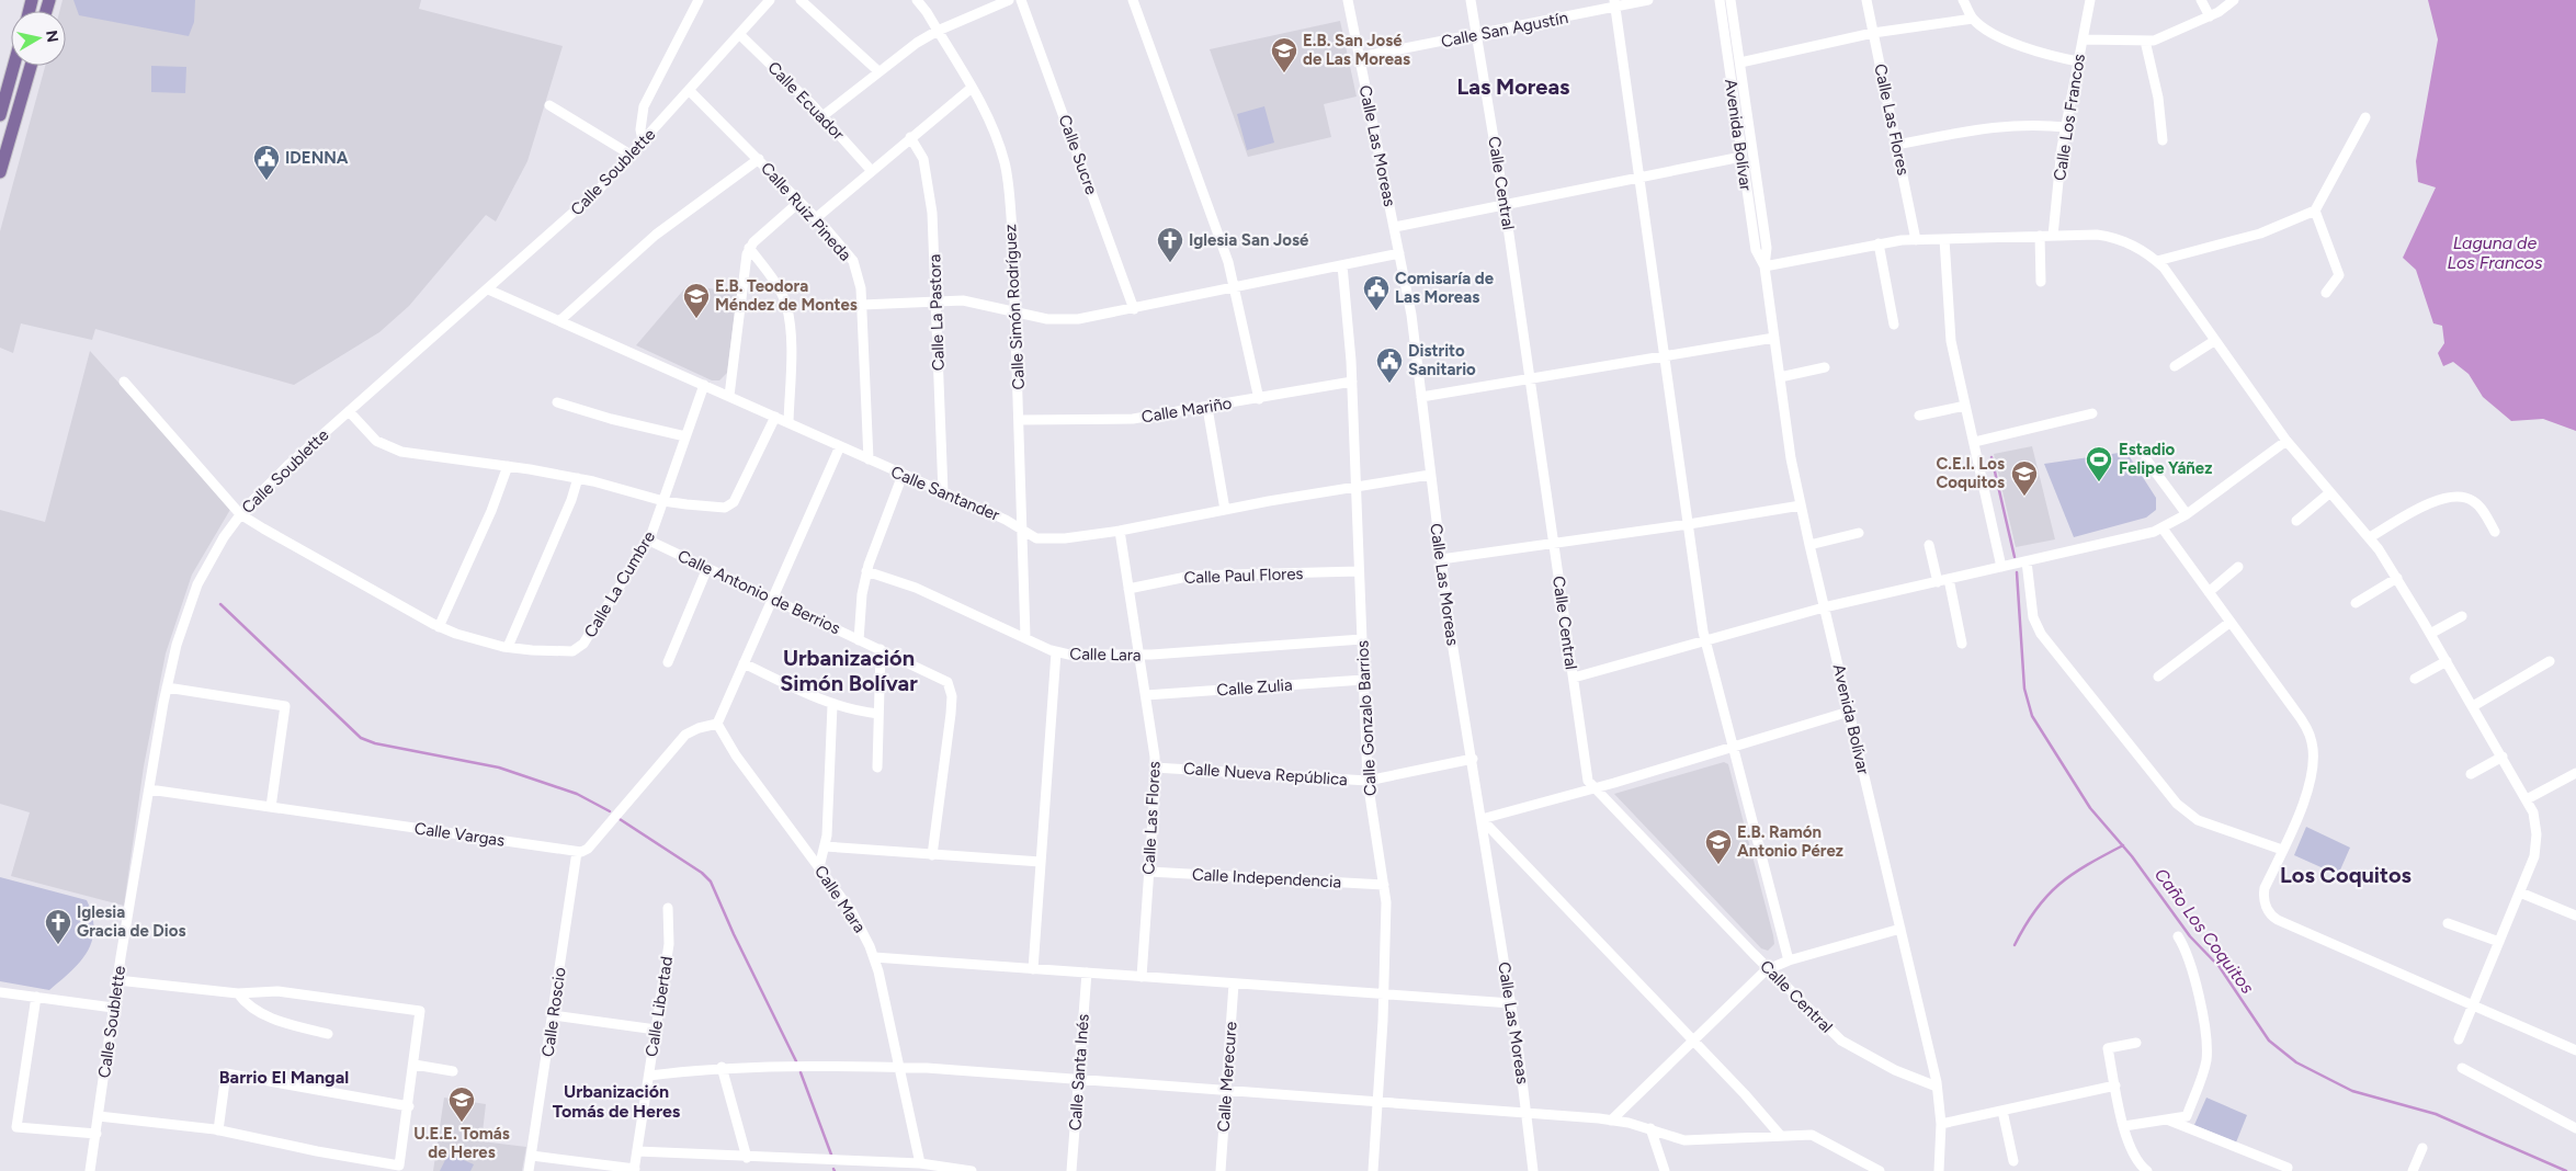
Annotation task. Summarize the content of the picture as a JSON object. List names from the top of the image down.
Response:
{
  "streets": {
    "street": [
      "Calle San Agustín",
      "Calle Ecuador",
      "Calle Los Francos",
      "Calle Las Flores",
      "Avenida Bolívar",
      "Calle Las Moreas",
      "Calle Sucre",
      "Calle Soublette",
      "Calle Central",
      "Calle Ruiz Pineda",
      "Calle Simón Rodríguez",
      "Calle La Pastora",
      "Calle Mariño",
      "Calle Santander",
      "Calle Paul Flores",
      "Calle La Cumbre",
      "Calle Antonio de Berrios",
      "Calle Lara",
      "Calle Zulia",
      "Calle Gonzalo Barrios",
      "Calle Nueva República",
      "Calle Vargas",
      "Calle Independencia",
      "Calle Mara",
      "Calle Libertad",
      "Calle Roscio",
      "Calle Santa Inés",
      "Calle Merecure"
    ]
  },
  "crossings": [
    ["Calle San Agustín", "Calle Las Moreas"],
    ["Calle San Agustín", "Calle Central"],
    ["Calle Ecuador", "Calle Soublette"],
    ["Calle Las Flores", "Calle Santander"],
    ["Calle Las Flores", "Calle Paul Flores"],
    ["Calle Las Flores", "Calle Lara"],
    ["Calle Las Flores", "Calle Zulia"],
    ["Calle Las Flores", "Calle Nueva República"],
    ["Calle Las Flores", "Calle Independencia"],
    ["Avenida Bolívar", "Calle Central"],
    ["Calle Las Moreas", "Calle Santander"],
    ["Calle Las Moreas", "Calle Nueva República"],
    ["Calle Soublette", "Calle Ruiz Pineda"],
    ["Calle Soublette", "Calle Santander"],
    ["Calle Soublette", "Calle La Cumbre"],
    ["Calle Soublette", "Calle Vargas"],
    ["Calle Ruiz Pineda", "Calle Santander"],
    ["Calle Simón Rodríguez", "Calle Mariño"],
    ["Calle Simón Rodríguez", "Calle Santander"],
    ["Calle Simón Rodríguez", "Calle Lara"],
    ["Calle La Pastora", "Calle Santander"],
    ["Calle Mariño", "Calle Gonzalo Barrios"],
    ["Calle Santander", "Calle La Cumbre"],
    ["Calle Santander", "Calle Gonzalo Barrios"],
    ["Calle Paul Flores", "Calle Gonzalo Barrios"],
    ["Calle La Cumbre", "Calle Antonio de Berrios"],
    ["Calle Lara", "Calle Gonzalo Barrios"],
    ["Calle Zulia", "Calle Gonzalo Barrios"],
    ["Calle Gonzalo Barrios", "Calle Nueva República"],
    ["Calle Gonzalo Barrios", "Calle Independencia"],
    ["Calle Vargas", "Calle Roscio"]
  ],
  "districts": [
    "Las Moreas",
    "Urbanización Simón Bolívar",
    "Los Coquitos",
    "Barrio El Mangal",
    "Urbanización Tomás de Heres"
  ],
  "water": ["Laguna de Los Francos", "Caño Los Coquitos"],
  "places": {
    "school or university": [
      "E.B. San José de Las Moreas",
      "E.B. Teodora Méndez de Montes",
      "C.E.I. Los Coquitos",
      "E.B. Ramón Antonio Pérez",
      "U.E.E. Tomás de Heres"
    ],
    "public building": ["IDENNA", "Comisaría de Las Moreas", "Distrito Sanitario"],
    "church": ["Iglesia San José", "Iglesia Gracia de Dios"],
    "sports": ["Estadio Felipe Yáñez"]
  },
  "north": "right"
}
